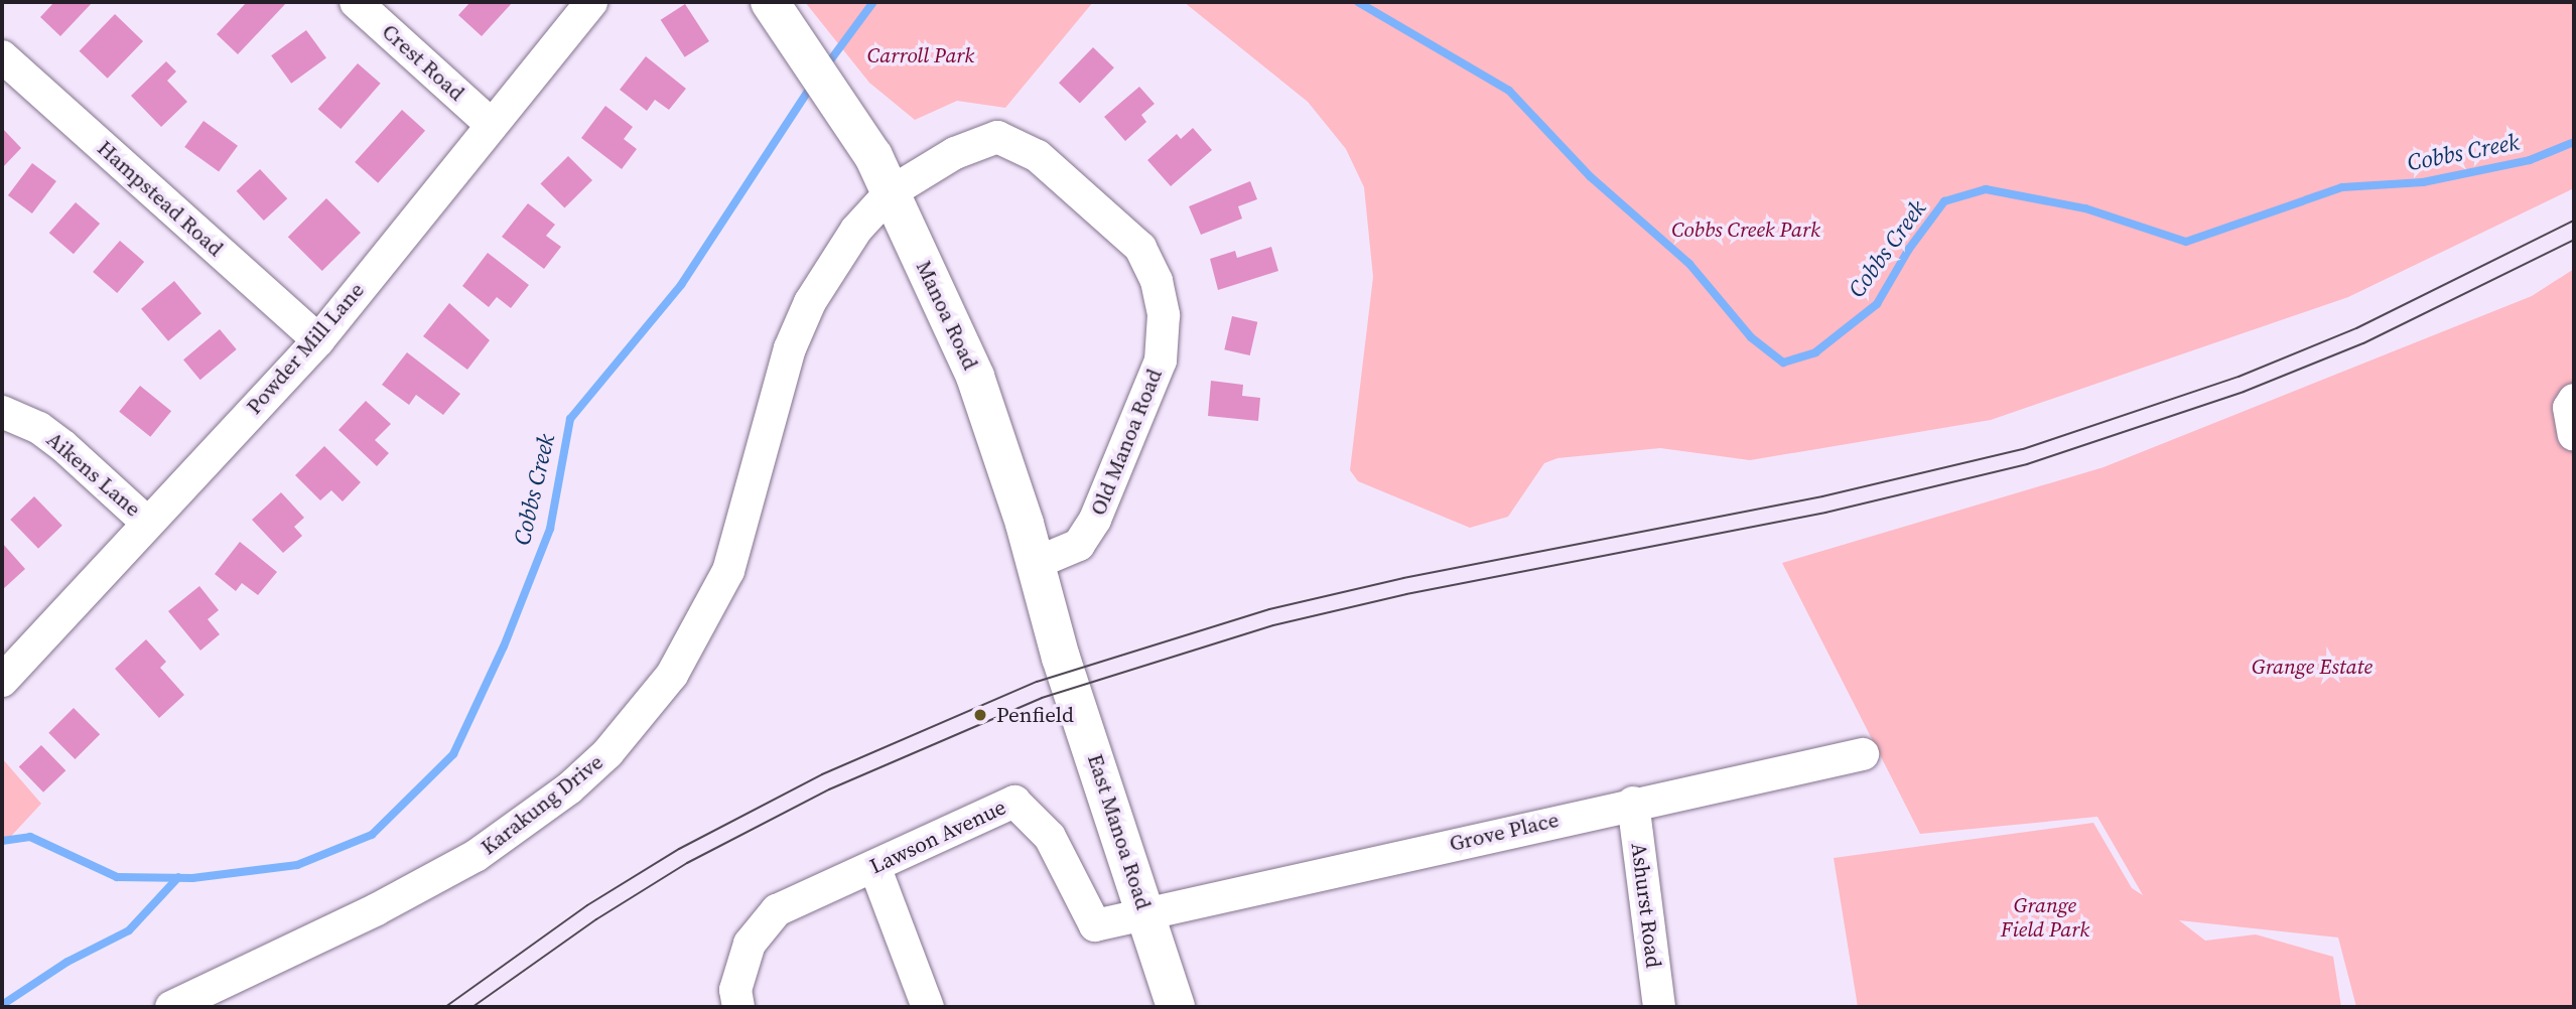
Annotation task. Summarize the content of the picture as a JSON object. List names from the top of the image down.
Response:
{
  "streets": {
    "main road": ["Manoa Road", "East Manoa Road"],
    "street": [
      "Crest Road",
      "Hampstead Road",
      "Powder Mill Lane",
      "Old Manoa Road",
      "Aikens Lane",
      "Karakung Drive",
      "Grove Place",
      "Lawson Avenue",
      "Ashurst Road"
    ]
  },
  "crossings": [
    ["Crest Road", "Powder Mill Lane"],
    ["Hampstead Road", "Powder Mill Lane"],
    ["Manoa Road", "Old Manoa Road"],
    ["Manoa Road", "Karakung Drive"],
    ["Manoa Road", "East Manoa Road"],
    ["Powder Mill Lane", "Aikens Lane"],
    ["Old Manoa Road", "Karakung Drive"],
    ["East Manoa Road", "Grove Place"],
    ["East Manoa Road", "Lawson Avenue"],
    ["Grove Place", "Lawson Avenue"],
    ["Grove Place", "Ashurst Road"]
  ],
  "water": ["Cobbs Creek"],
  "parks": [
    "Carroll Park",
    "Cobbs Creek Park",
    "Grange Estate",
    "Grange Field Park"
  ],
  "places": ["Penfield"]
}
